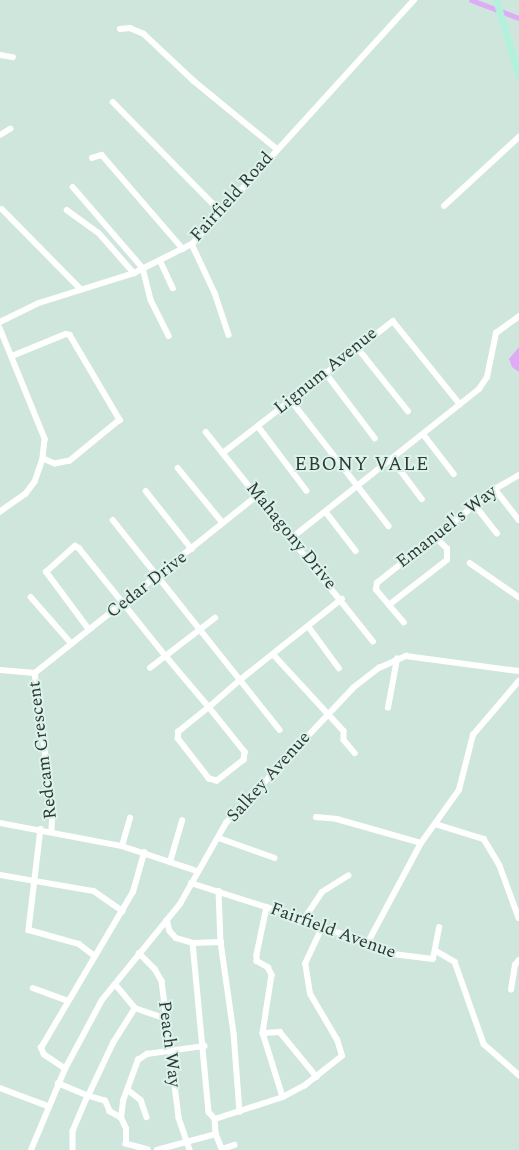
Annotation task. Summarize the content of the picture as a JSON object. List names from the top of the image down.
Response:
{
  "streets": {
    "street": [
      "Fairfield Road",
      "Lignum Avenue",
      "Emanuel's Way",
      "Mahagony Drive",
      "Cedar Drive",
      "Redcam Crescent",
      "Salkey Avenue",
      "Fairfield Avenue",
      "Peach Way"
    ]
  },
  "crossings": [
    ["Lignum Avenue", "Mahagony Drive"],
    ["Mahagony Drive", "Cedar Drive"],
    ["Cedar Drive", "Redcam Crescent"],
    ["Salkey Avenue", "Fairfield Avenue"],
    ["Salkey Avenue", "Peach Way"]
  ],
  "districts": ["EBONY VALE"]
}
